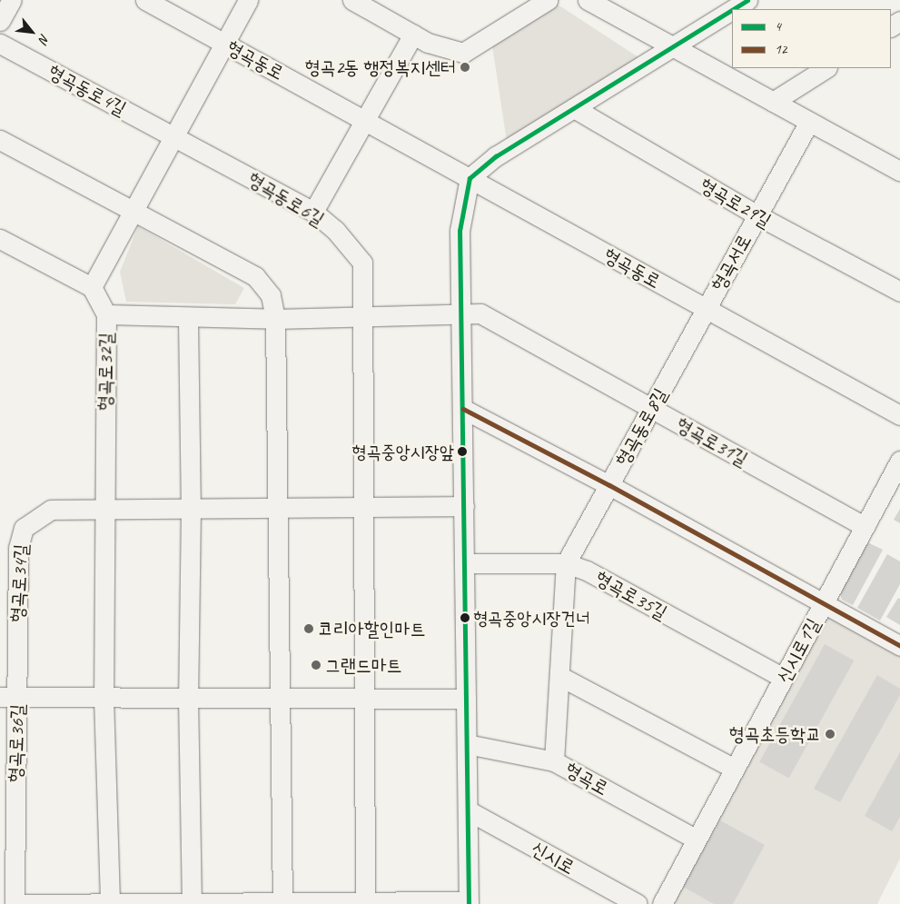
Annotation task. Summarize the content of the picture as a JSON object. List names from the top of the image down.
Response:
{
  "streets": {
    "street": [
      "형곡동로",
      "형곡동로4길",
      "형곡동로6길",
      "형곡로29길",
      "형곡서로",
      "형곡로32길",
      "형곡동로8길",
      "형곡로31길",
      "형곡로34길",
      "형곡로35길",
      "신시로1길",
      "형곡로36길",
      "형곡로",
      "신시로"
    ]
  },
  "crossings": [
    ["형곡동로", "형곡서로"],
    ["형곡동로", "형곡동로8길"],
    ["형곡동로4길", "형곡동로6길"],
    ["형곡동로6길", "형곡로32길"],
    ["형곡로29길", "형곡서로"],
    ["형곡서로", "형곡동로8길"],
    ["형곡로32길", "형곡로31길"],
    ["형곡로32길", "형곡로34길"],
    ["형곡동로8길", "형곡로31길"],
    ["형곡동로8길", "형곡로35길"],
    ["형곡동로8길", "형곡로"],
    ["형곡로31길", "신시로1길"],
    ["형곡로34길", "형곡로36길"],
    ["형곡로35길", "신시로1길"],
    ["신시로1길", "형곡로"]
  ],
  "places": [
    "형곡2동 행정복지센터",
    "형곡중앙시장앞",
    "형곡중앙시장건너",
    "코리아할인마트",
    "그랜드마트",
    "형곡초등학교"
  ],
  "lines": ["transit line 4", "transit line 12"],
  "legend": ["4", "12"],
  "north": "bottom right"
}
